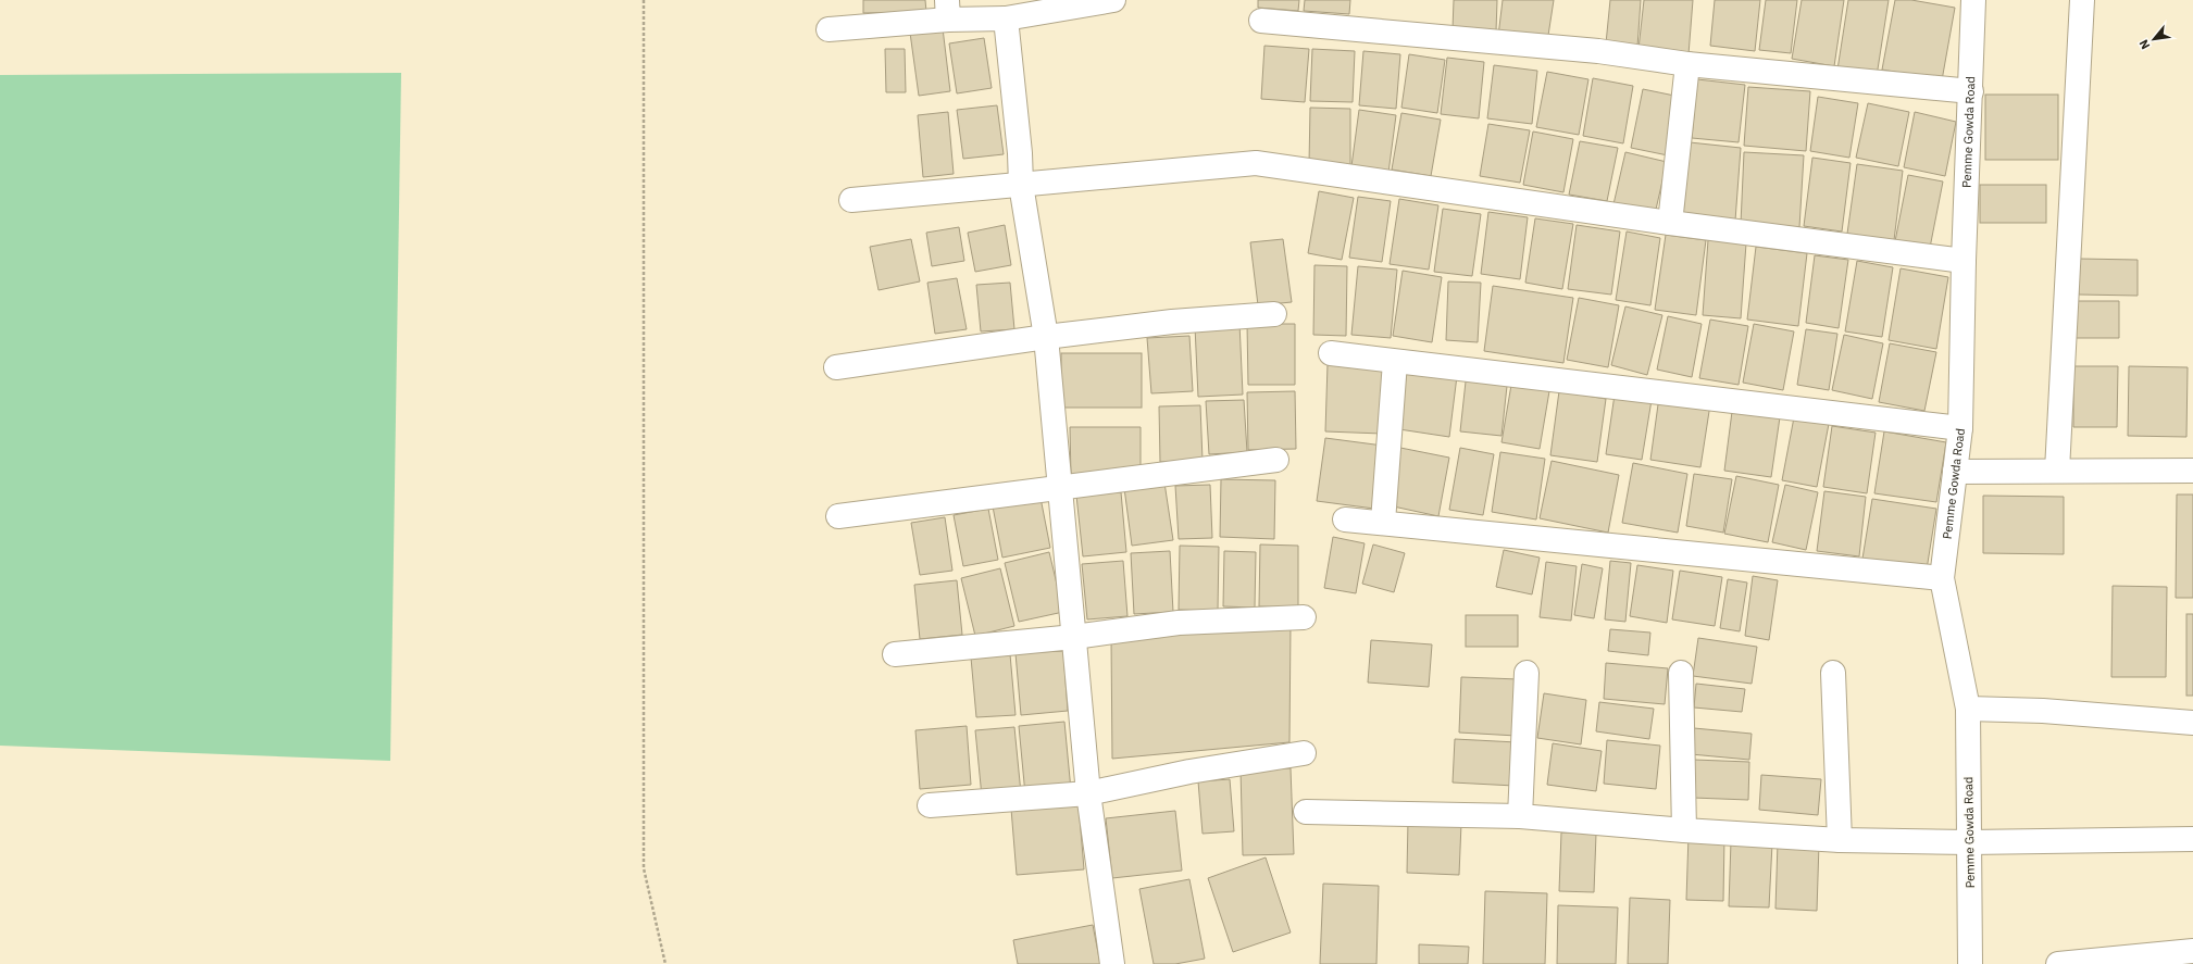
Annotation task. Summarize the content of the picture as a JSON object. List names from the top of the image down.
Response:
{
  "streets": {
    "street": ["Pemme Gowda Road"]
  },
  "north": "bottom left"
}
